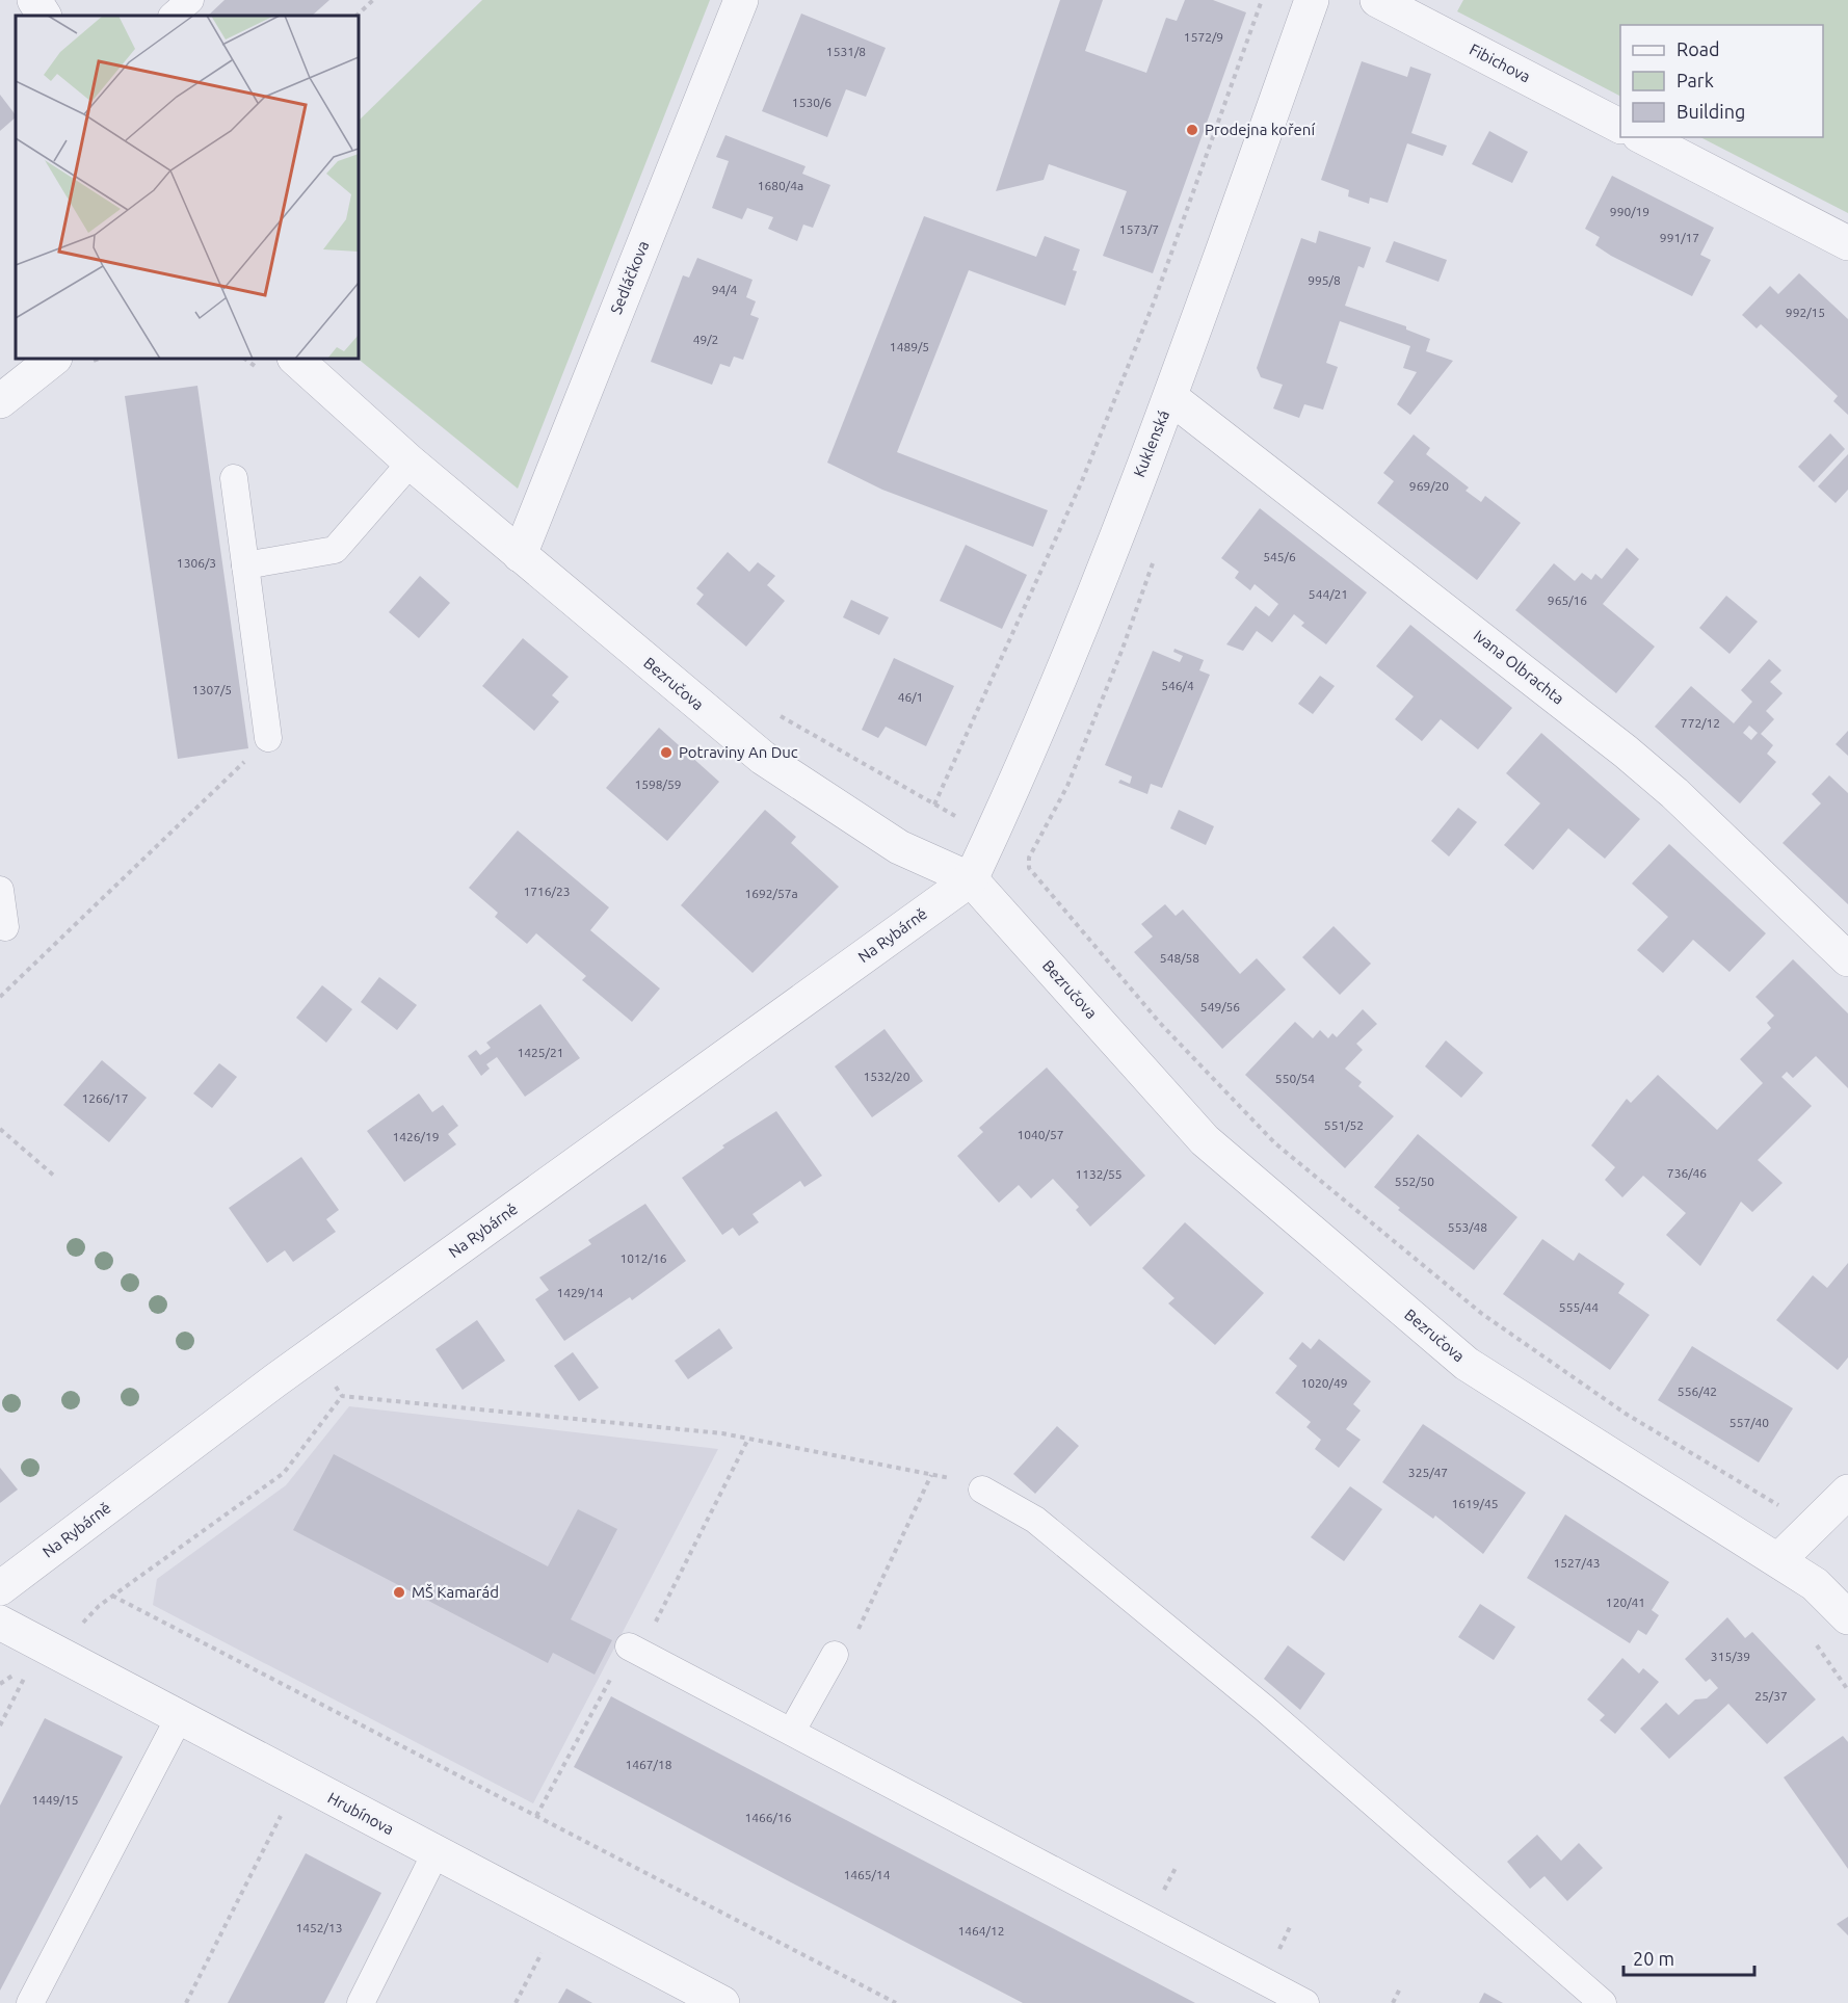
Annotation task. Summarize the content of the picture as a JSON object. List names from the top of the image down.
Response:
{
  "streets": {
    "street": [
      "Fibichova",
      "Sedláčkova",
      "Kuklenská",
      "Ivana Olbrachta",
      "Bezručova",
      "Na Rybárně",
      "Hrubínova"
    ]
  },
  "crossings": [
    ["Sedláčkova", "Bezručova"],
    ["Kuklenská", "Ivana Olbrachta"],
    ["Kuklenská", "Bezručova"],
    ["Kuklenská", "Na Rybárně"],
    ["Bezručova", "Na Rybárně"]
  ],
  "places": ["Prodejna koření", "Potraviny An Duc", "MŠ Kamarád"],
  "house_numbers": [
    "1572/9",
    "1531/8",
    "1530/6",
    "1680/4a",
    "990/19",
    "1573/7",
    "991/17",
    "995/8",
    "94/4",
    "992/15",
    "49/2",
    "1489/5",
    "969/20",
    "545/6",
    "1306/3",
    "544/21",
    "965/16",
    "546/4",
    "1307/5",
    "46/1",
    "772/12",
    "1598/59",
    "1716/23",
    "1692/57a",
    "548/58",
    "549/56",
    "1425/21",
    "1532/20",
    "550/54",
    "1266/17",
    "551/52",
    "1040/57",
    "1426/19",
    "736/46",
    "1132/55",
    "552/50",
    "553/48",
    "1012/16",
    "1429/14",
    "555/44",
    "1020/49",
    "556/42",
    "557/40",
    "325/47",
    "1619/45",
    "1527/43",
    "120/41",
    "315/39",
    "25/37",
    "1467/18",
    "1449/15",
    "1466/16",
    "1465/14",
    "1452/13",
    "1464/12"
  ],
  "legend": ["Road", "Park", "Building"],
  "scale_bar": "20 m"
}
